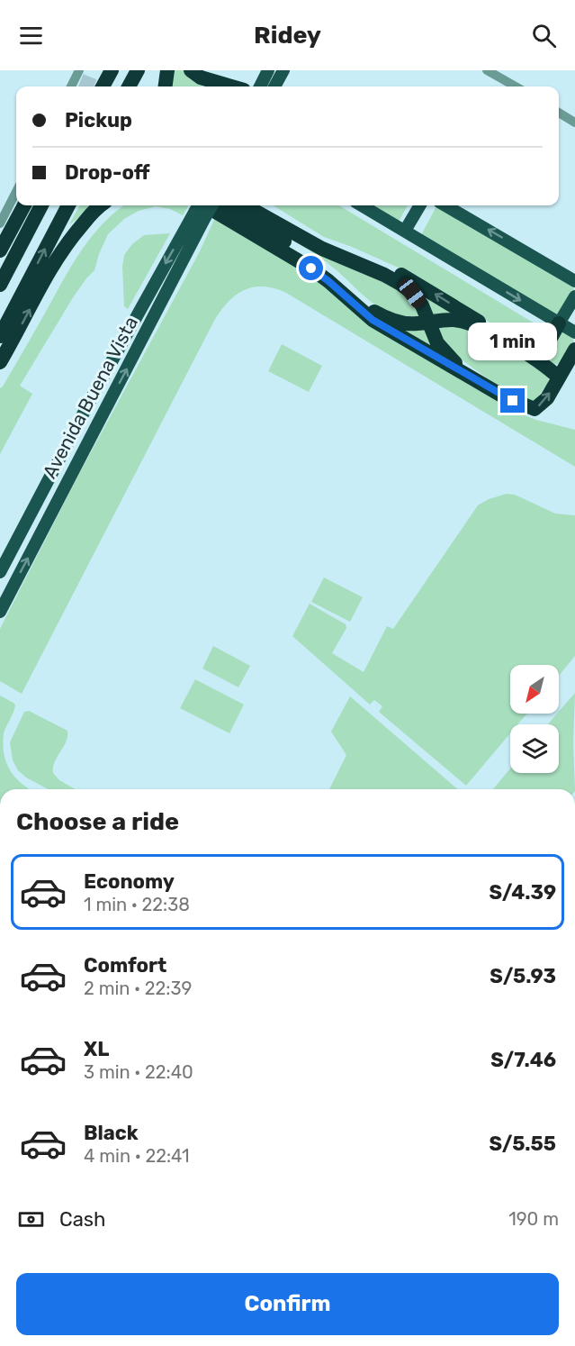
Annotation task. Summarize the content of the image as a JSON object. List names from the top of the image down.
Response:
{
  "streets": {
    "main road": ["Avenida Buena Vista"]
  },
  "north": "bottom left",
  "page": {
    "header": "Ridey",
    "banner": ["Pickup", "Drop-off"],
    "bubble": "1 min",
    "heading": "Choose a ride",
    "list": [
      {
        "name": "Economy",
        "note": "1 min · 22:38",
        "value": "S/4.39"
      },
      {
        "name": "Comfort",
        "note": "2 min · 22:39",
        "value": "S/5.93"
      },
      {
        "name": "XL",
        "note": "3 min · 22:40",
        "value": "S/7.46"
      },
      {
        "name": "Black",
        "note": "4 min · 22:41",
        "value": "S/5.55"
      }
    ],
    "pay": ["Cash", "190 m"],
    "buttons": "Confirm"
  }
}
